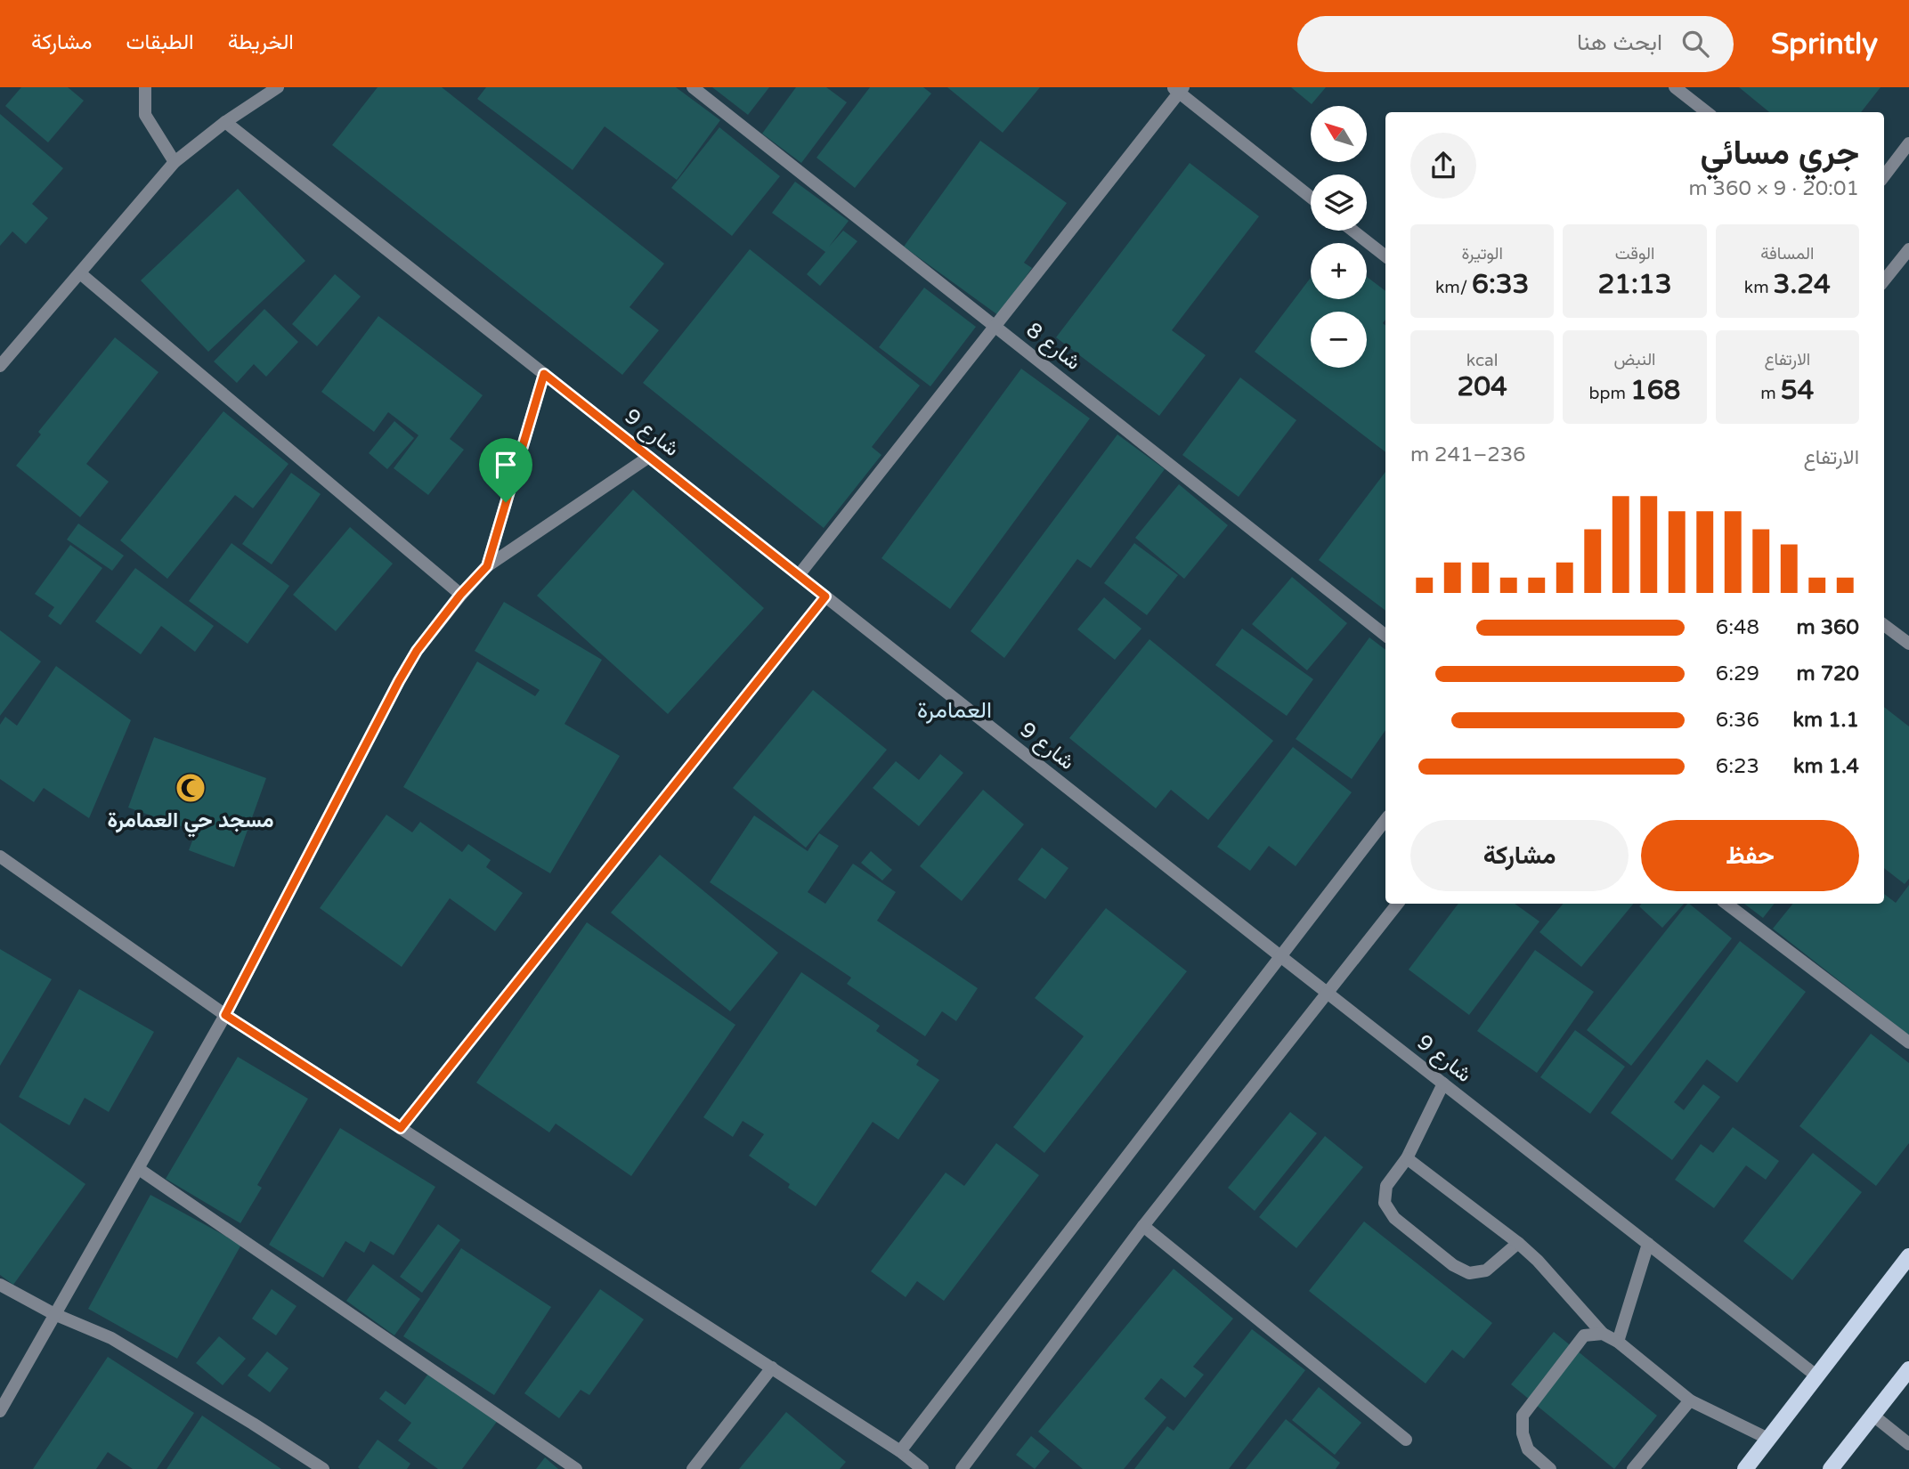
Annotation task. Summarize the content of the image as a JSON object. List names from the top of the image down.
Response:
{
  "streets": {
    "street": ["شارع 8", "شارع 9"]
  },
  "districts": ["العمامرة"],
  "places": {
    "mosque": ["مسجد حي العمامرة"]
  },
  "north": "top left",
  "page": {
    "header": "Sprintly",
    "search": "ابحث هنا",
    "nav": ["الخريطة", "الطبقات", "مشاركة"],
    "map_buttons": ["+", "−"],
    "heading": ["جري مسائي", "20:01 · 9 × 360 m"],
    "stats": [
      ["المسافة", "3.24 km"],
      ["الوقت", "21:13"],
      ["الوتيرة", "6:33 /km"],
      ["الارتفاع", "54 m"],
      ["النبض", "168 bpm"],
      ["kcal", "204"]
    ],
    "chart": ["الارتفاع", "236–241 m"],
    "list": [
      {
        "name": "360 m",
        "note": "6:48"
      },
      {
        "name": "720 m",
        "note": "6:29"
      },
      {
        "name": "1.1 km",
        "note": "6:36"
      },
      {
        "name": "1.4 km",
        "note": "6:23"
      }
    ],
    "buttons": ["حفظ", "مشاركة"]
  }
}
